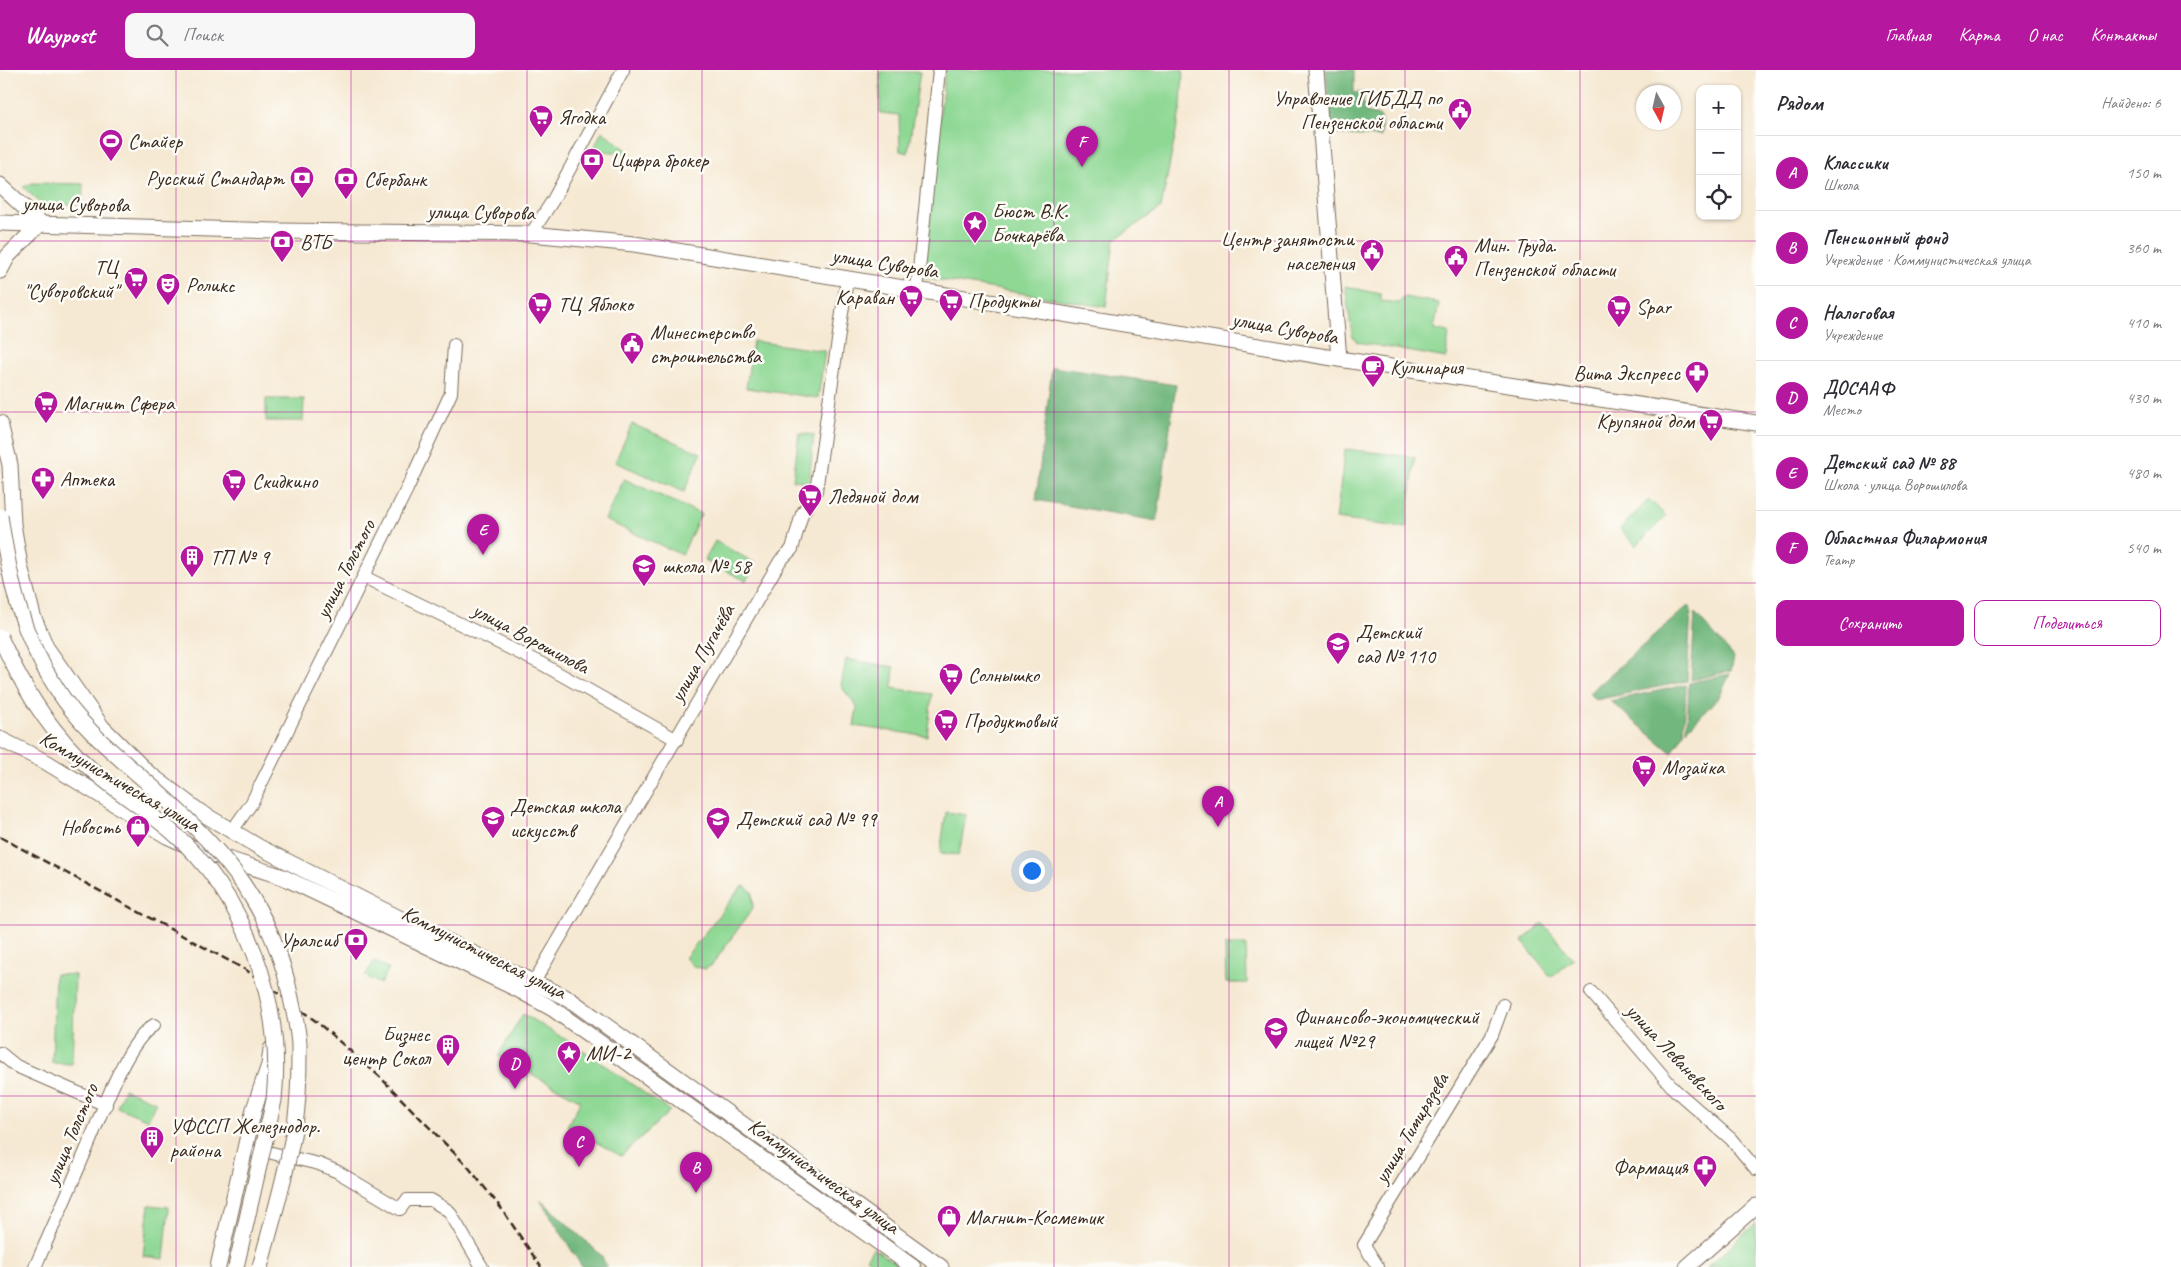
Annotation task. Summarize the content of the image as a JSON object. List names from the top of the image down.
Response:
{
  "streets": {
    "main road": ["улица Суворова", "Коммунистическая улица"],
    "street": [
      "улица Толстого",
      "улица Ворошилова",
      "улица Пугачёва",
      "улица Леваневского",
      "улица Тимирязева"
    ]
  },
  "crossings": [
    ["улица Суворова", "улица Пугачёва"],
    ["улица Толстого", "улица Ворошилова"],
    ["улица Толстого", "Коммунистическая улица"],
    ["улица Ворошилова", "улица Пугачёва"],
    ["улица Пугачёва", "Коммунистическая улица"]
  ],
  "places": {
    "public building": [
      "Управление ГИБДД по Пензенской области",
      "Центр занятости населения",
      "Мин. Труда. Пензенской области",
      "Минестерство строительства"
    ],
    "supermarket": [
      "Ягодка",
      "ТЦ \"Суворовский\"",
      "Караван",
      "Продукты",
      "ТЦ Яблоко",
      "Spar",
      "Магнит Сфера",
      "Крупяной дом",
      "Скидкино",
      "Ледяной дом",
      "Солнышко",
      "Продуктовый",
      "Мозайка"
    ],
    "sports": ["Стайер"],
    "bank": [
      "Цифра брокер",
      "Русский Стандарт",
      "Сбербанк",
      "ВТБ",
      "Уралсиб"
    ],
    "place": ["Бюст В.К. Бочкарёва", "МИ-2"],
    "theatre": ["Роликс"],
    "cafe": ["Кулинария"],
    "pharmacy": ["Вита Экспресс", "Аптека", "Фармация"],
    "building": ["ТП № 9", "Бизнес центр Сокол", "УФССП Железнодор. района"],
    "school or university": [
      "школа № 58",
      "Детский сад № 110",
      "Детская школа искусств",
      "Детский сад № 99",
      "Финансово-экономический лицей №29"
    ],
    "shop": ["Новость", "Магнит-Косметик"]
  },
  "north": "bottom",
  "page": {
    "header": "Waypost",
    "search": "Поиск",
    "nav": [
      "Главная",
      "Карта",
      "О нас",
      "Контакты"
    ],
    "heading": ["Рядом", "Найдено: 6"],
    "map_buttons": ["+", "−"],
    "pins": [
      "F",
      "E",
      "A",
      "D",
      "C",
      "B"
    ],
    "list": [
      {
        "mark": "A",
        "name": "Классики",
        "note": "Школа",
        "value": "150 m"
      },
      {
        "mark": "B",
        "name": "Пенсионный фонд",
        "note": "Учреждение · Коммунистическая улица",
        "value": "360 m"
      },
      {
        "mark": "C",
        "name": "Налоговая",
        "note": "Учреждение",
        "value": "410 m"
      },
      {
        "mark": "D",
        "name": "ДОСААФ",
        "note": "Место",
        "value": "430 m"
      },
      {
        "mark": "E",
        "name": "Детский сад № 88",
        "note": "Школа · улица Ворошилова",
        "value": "480 m"
      },
      {
        "mark": "F",
        "name": "Областная Филармония",
        "note": "Театр",
        "value": "540 m"
      }
    ],
    "buttons": ["Сохранить", "Поделиться"]
  }
}
